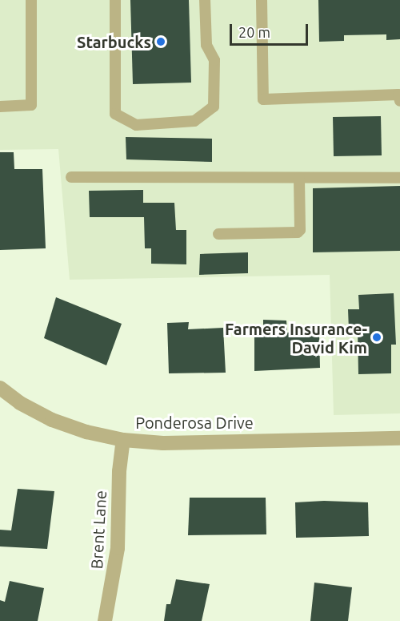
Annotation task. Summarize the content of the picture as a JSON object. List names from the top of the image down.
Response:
{
  "streets": {
    "street": ["Ponderosa Drive", "Brent Lane"]
  },
  "crossings": [
    ["Ponderosa Drive", "Brent Lane"]
  ],
  "places": ["Starbucks", "Farmers Insurance- David Kim"],
  "scale_bar": "20 m"
}
